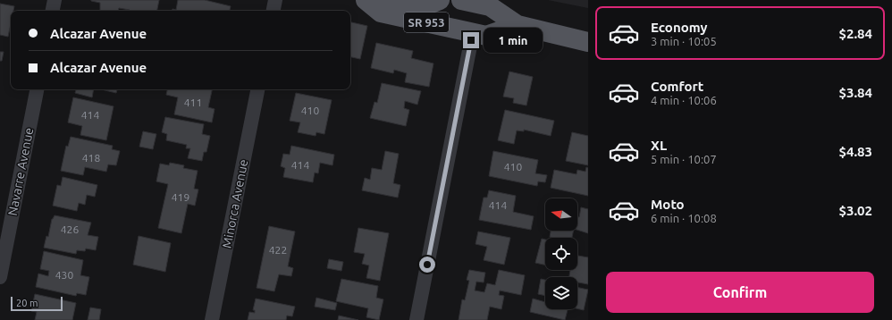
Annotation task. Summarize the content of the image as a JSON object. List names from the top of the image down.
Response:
{
  "streets": {
    "main road": ["SR 953"],
    "street": ["Navarre Avenue", "Minorca Avenue"]
  },
  "house_numbers": [
    "411",
    "410",
    "414",
    "418",
    "414",
    "410",
    "419",
    "414",
    "426",
    "422",
    "430"
  ],
  "scale_bar": "20 m",
  "north": "left",
  "page": {
    "list": [
      {
        "name": "Economy",
        "note": "3 min · 10:05",
        "value": "$2.84"
      },
      {
        "name": "Comfort",
        "note": "4 min · 10:06",
        "value": "$3.84"
      },
      {
        "name": "XL",
        "note": "5 min · 10:07",
        "value": "$4.83"
      },
      {
        "name": "Moto",
        "note": "6 min · 10:08",
        "value": "$3.02"
      }
    ],
    "banner": ["Alcazar Avenue", "Alcazar Avenue"],
    "bubble": "1 min",
    "buttons": "Confirm",
    "scale": "20 m"
  }
}
